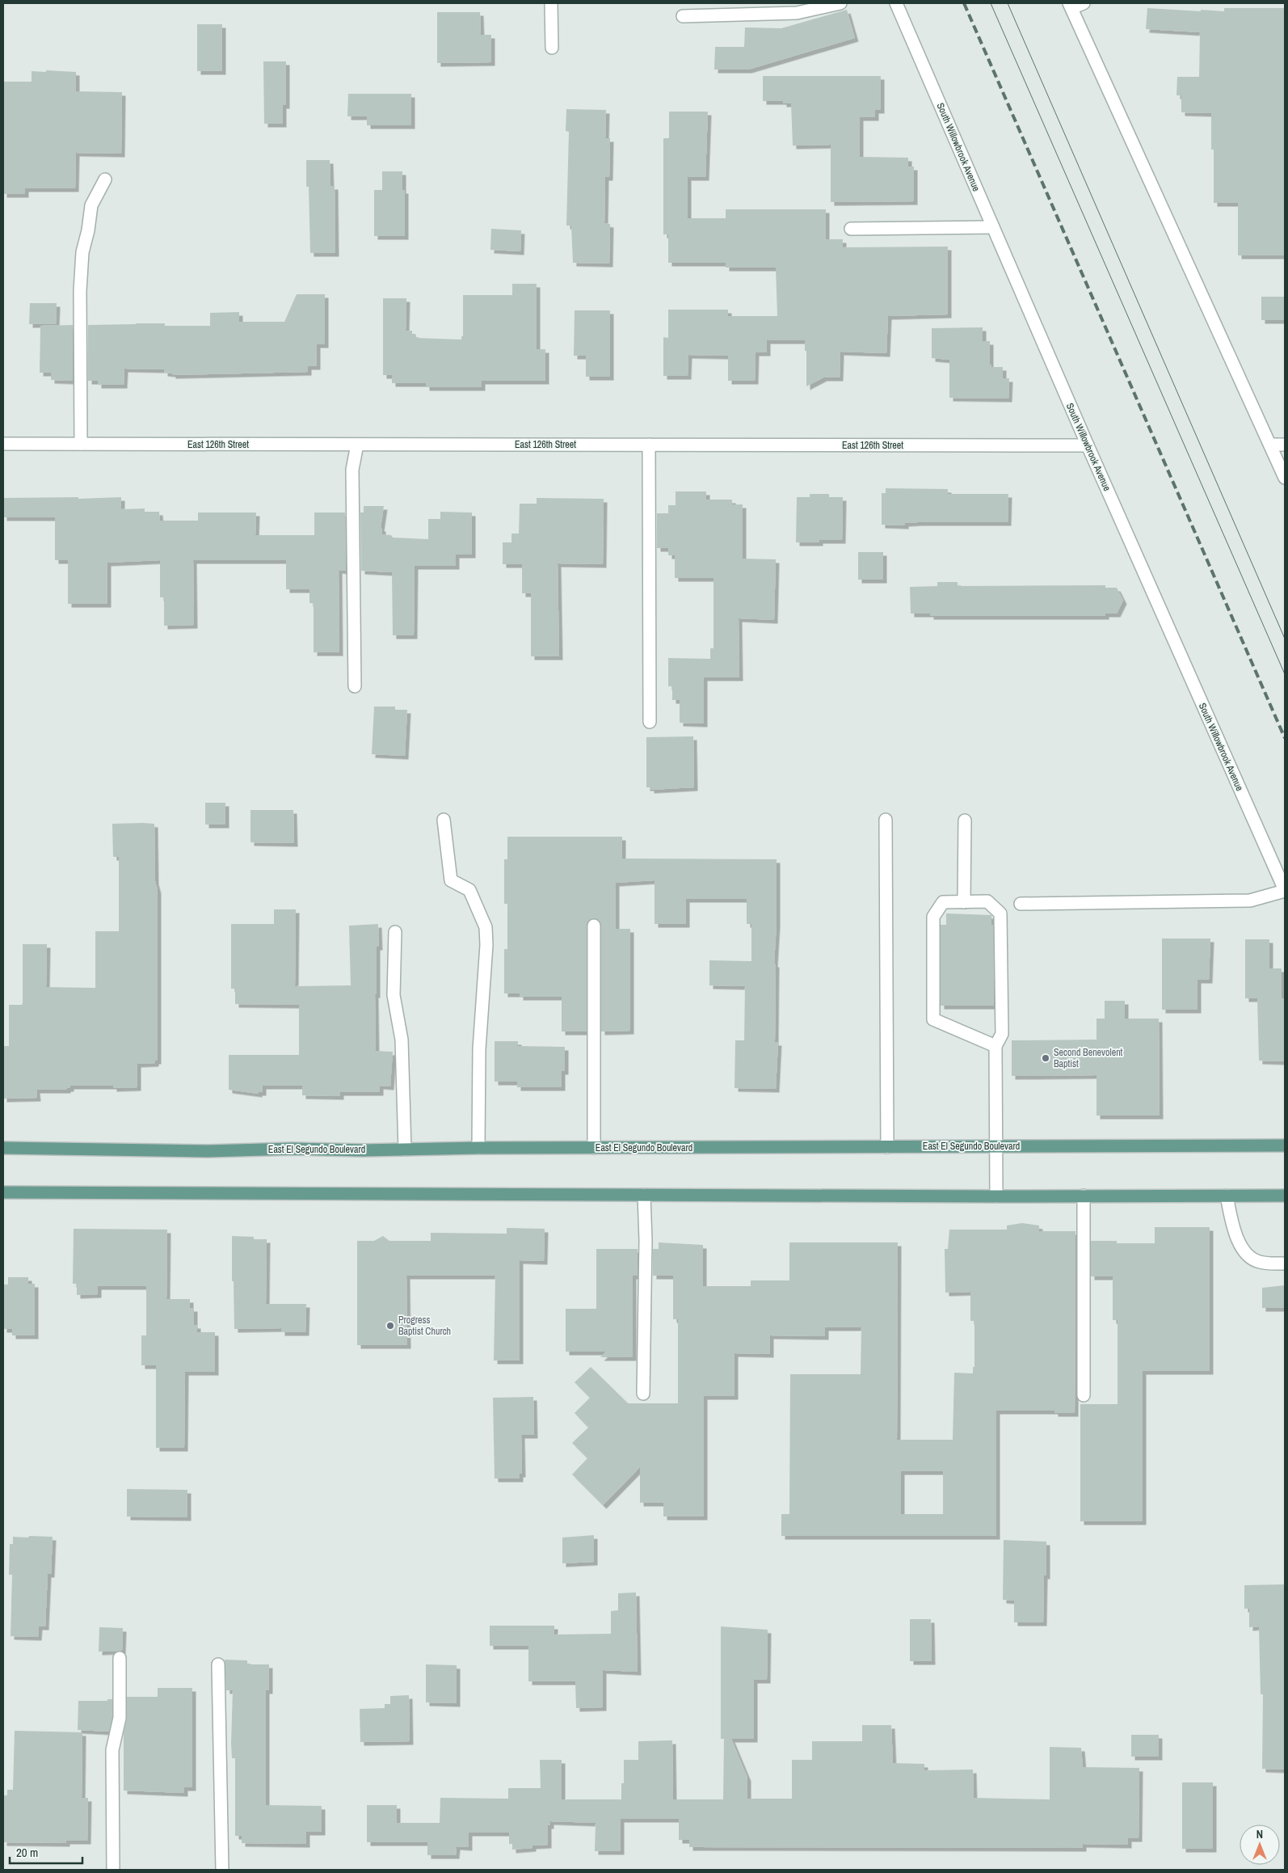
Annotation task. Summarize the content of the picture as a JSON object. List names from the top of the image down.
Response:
{
  "streets": {
    "main road": ["East El Segundo Boulevard"],
    "street": ["South Willowbrook Avenue", "East 126th Street"]
  },
  "crossings": [
    ["South Willowbrook Avenue", "East 126th Street"]
  ],
  "places": ["Second Benevolent Baptist", "Progress Baptist Church"],
  "scale_bar": "20 m",
  "north": "top"
}
